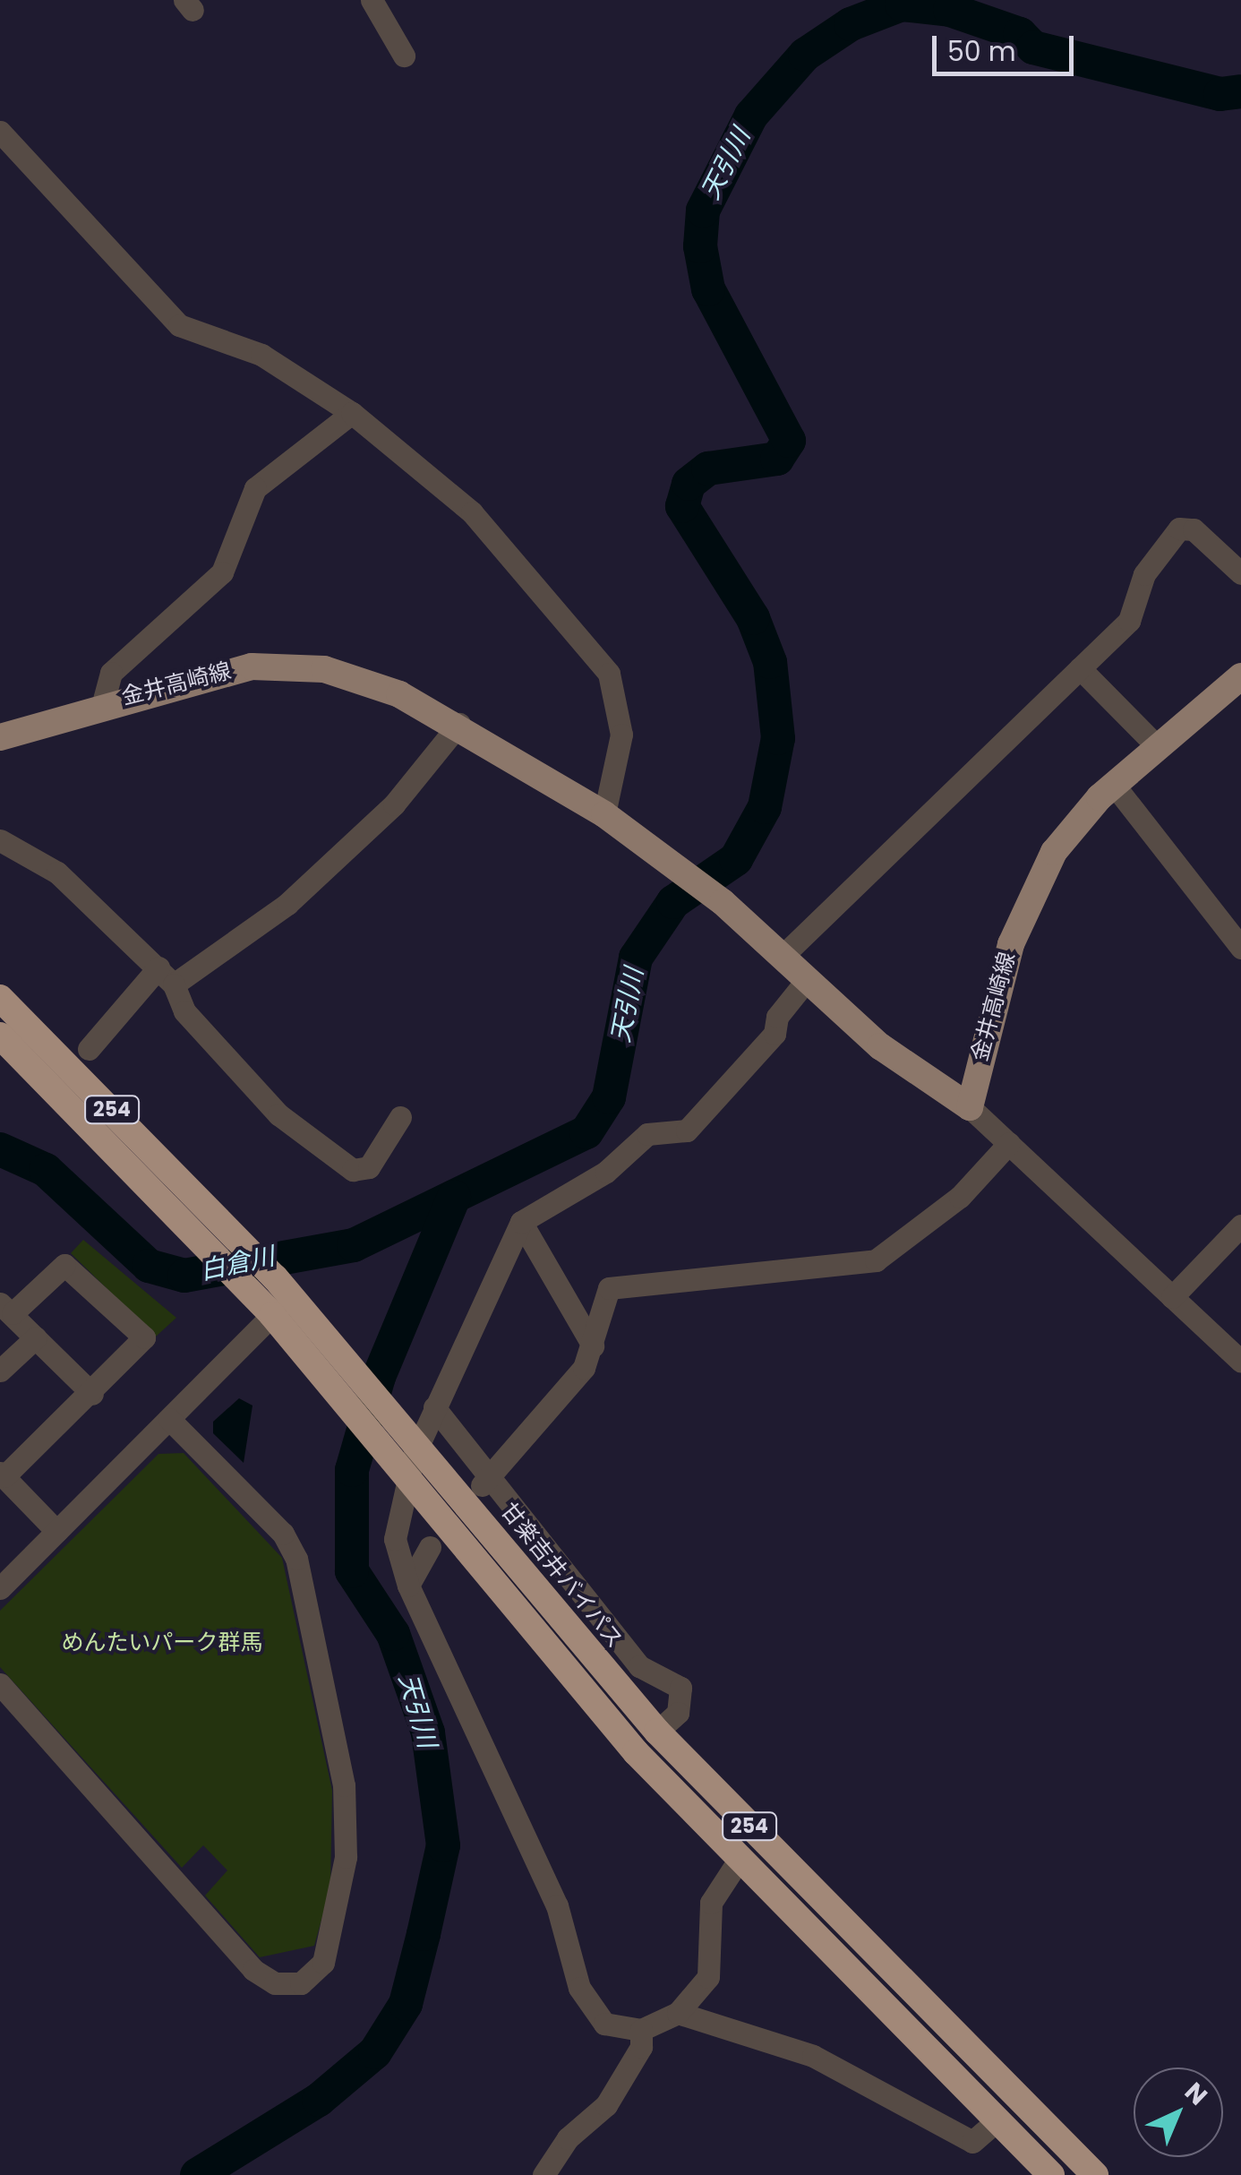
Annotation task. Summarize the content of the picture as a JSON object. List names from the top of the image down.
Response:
{
  "streets": {
    "highway": ["254", "甘楽吉井バイパス"],
    "main road": ["金井高崎線"]
  },
  "water": ["天引川", "白倉川"],
  "parks": ["めんたいパーク群馬"],
  "scale_bar": "50 m",
  "north": "top right"
}
